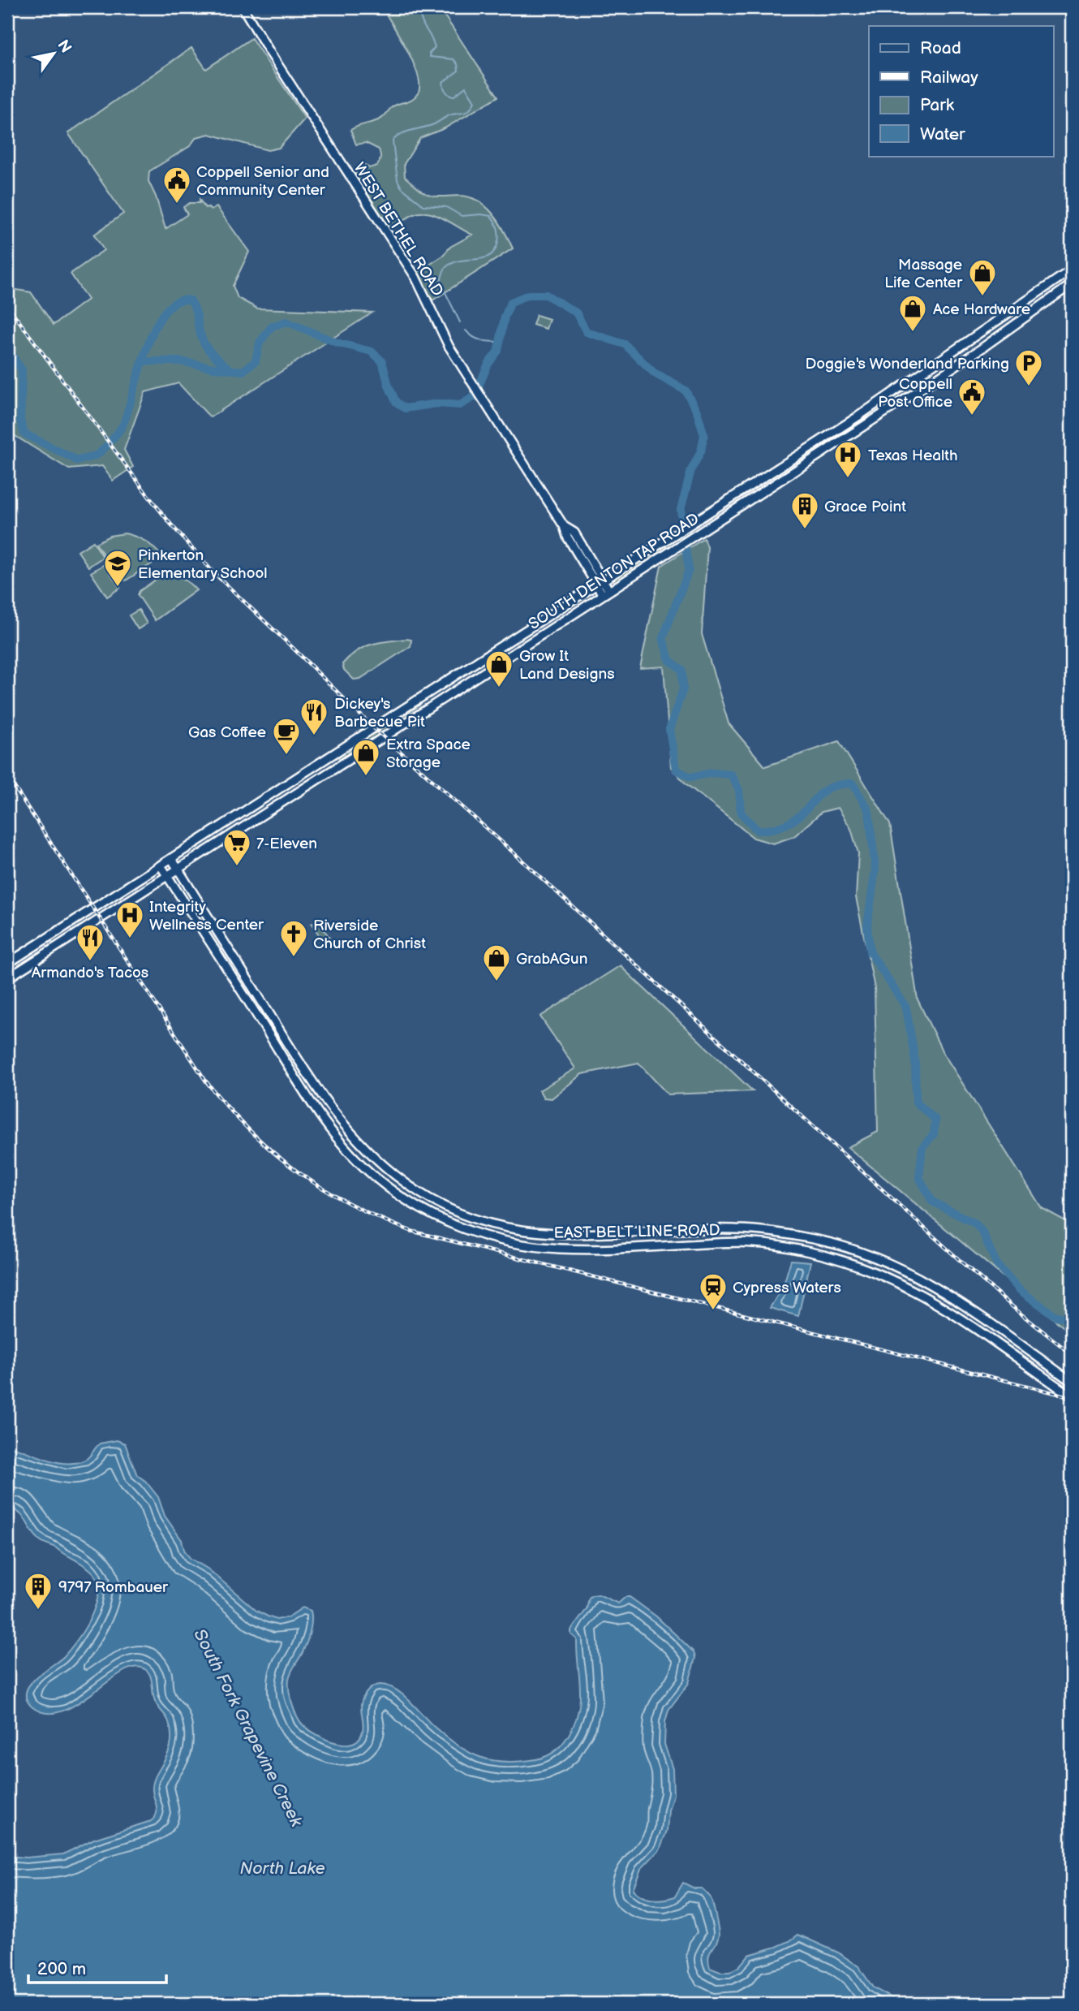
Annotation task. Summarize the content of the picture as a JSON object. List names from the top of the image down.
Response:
{
  "streets": {
    "main road": ["WEST BETHEL ROAD", "SOUTH DENTON TAP ROAD", "EAST BELT LINE ROAD"]
  },
  "crossings": [
    ["WEST BETHEL ROAD", "SOUTH DENTON TAP ROAD"],
    ["SOUTH DENTON TAP ROAD", "EAST BELT LINE ROAD"]
  ],
  "water": ["South Fork Grapevine Creek", "North Lake"],
  "places": {
    "public building": ["Coppell Senior and Community Center", "Coppell Post Office"],
    "shop": [
      "Massage Life Center",
      "Ace Hardware",
      "Grow It Land Designs",
      "Extra Space Storage",
      "GrabAGun"
    ],
    "parking": ["Doggie's Wonderland Parking"],
    "hospital": ["Texas Health", "Integrity Wellness Center"],
    "building": ["Grace Point", "9797 Rombauer"],
    "school or university": ["Pinkerton Elementary School"],
    "restaurant": ["Dickey's Barbecue Pit", "Armando's Tacos"],
    "cafe": ["Gas Coffee"],
    "supermarket": ["7-Eleven"],
    "church": ["Riverside Church of Christ"],
    "station": ["Cypress Waters"]
  },
  "legend": [
    "Road",
    "Railway",
    "Park",
    "Water"
  ],
  "scale_bar": "200 m",
  "north": "top right"
}
